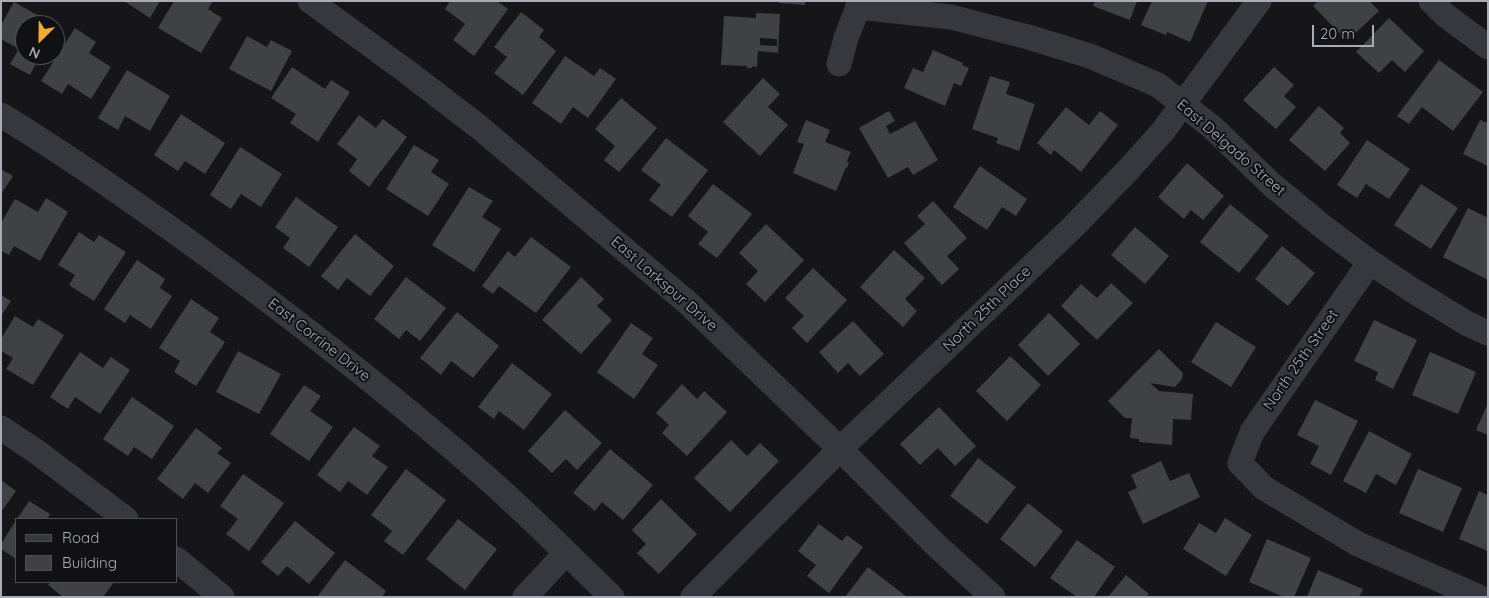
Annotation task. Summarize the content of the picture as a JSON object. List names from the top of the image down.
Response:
{
  "streets": {
    "street": [
      "East Delgado Street",
      "East Larkspur Drive",
      "North 25th Place",
      "East Corrine Drive",
      "North 25th Street"
    ]
  },
  "crossings": [
    ["East Delgado Street", "North 25th Place"],
    ["East Delgado Street", "North 25th Street"],
    ["East Larkspur Drive", "North 25th Place"]
  ],
  "legend": ["Road", "Building"],
  "scale_bar": "20 m",
  "north": "bottom left"
}
